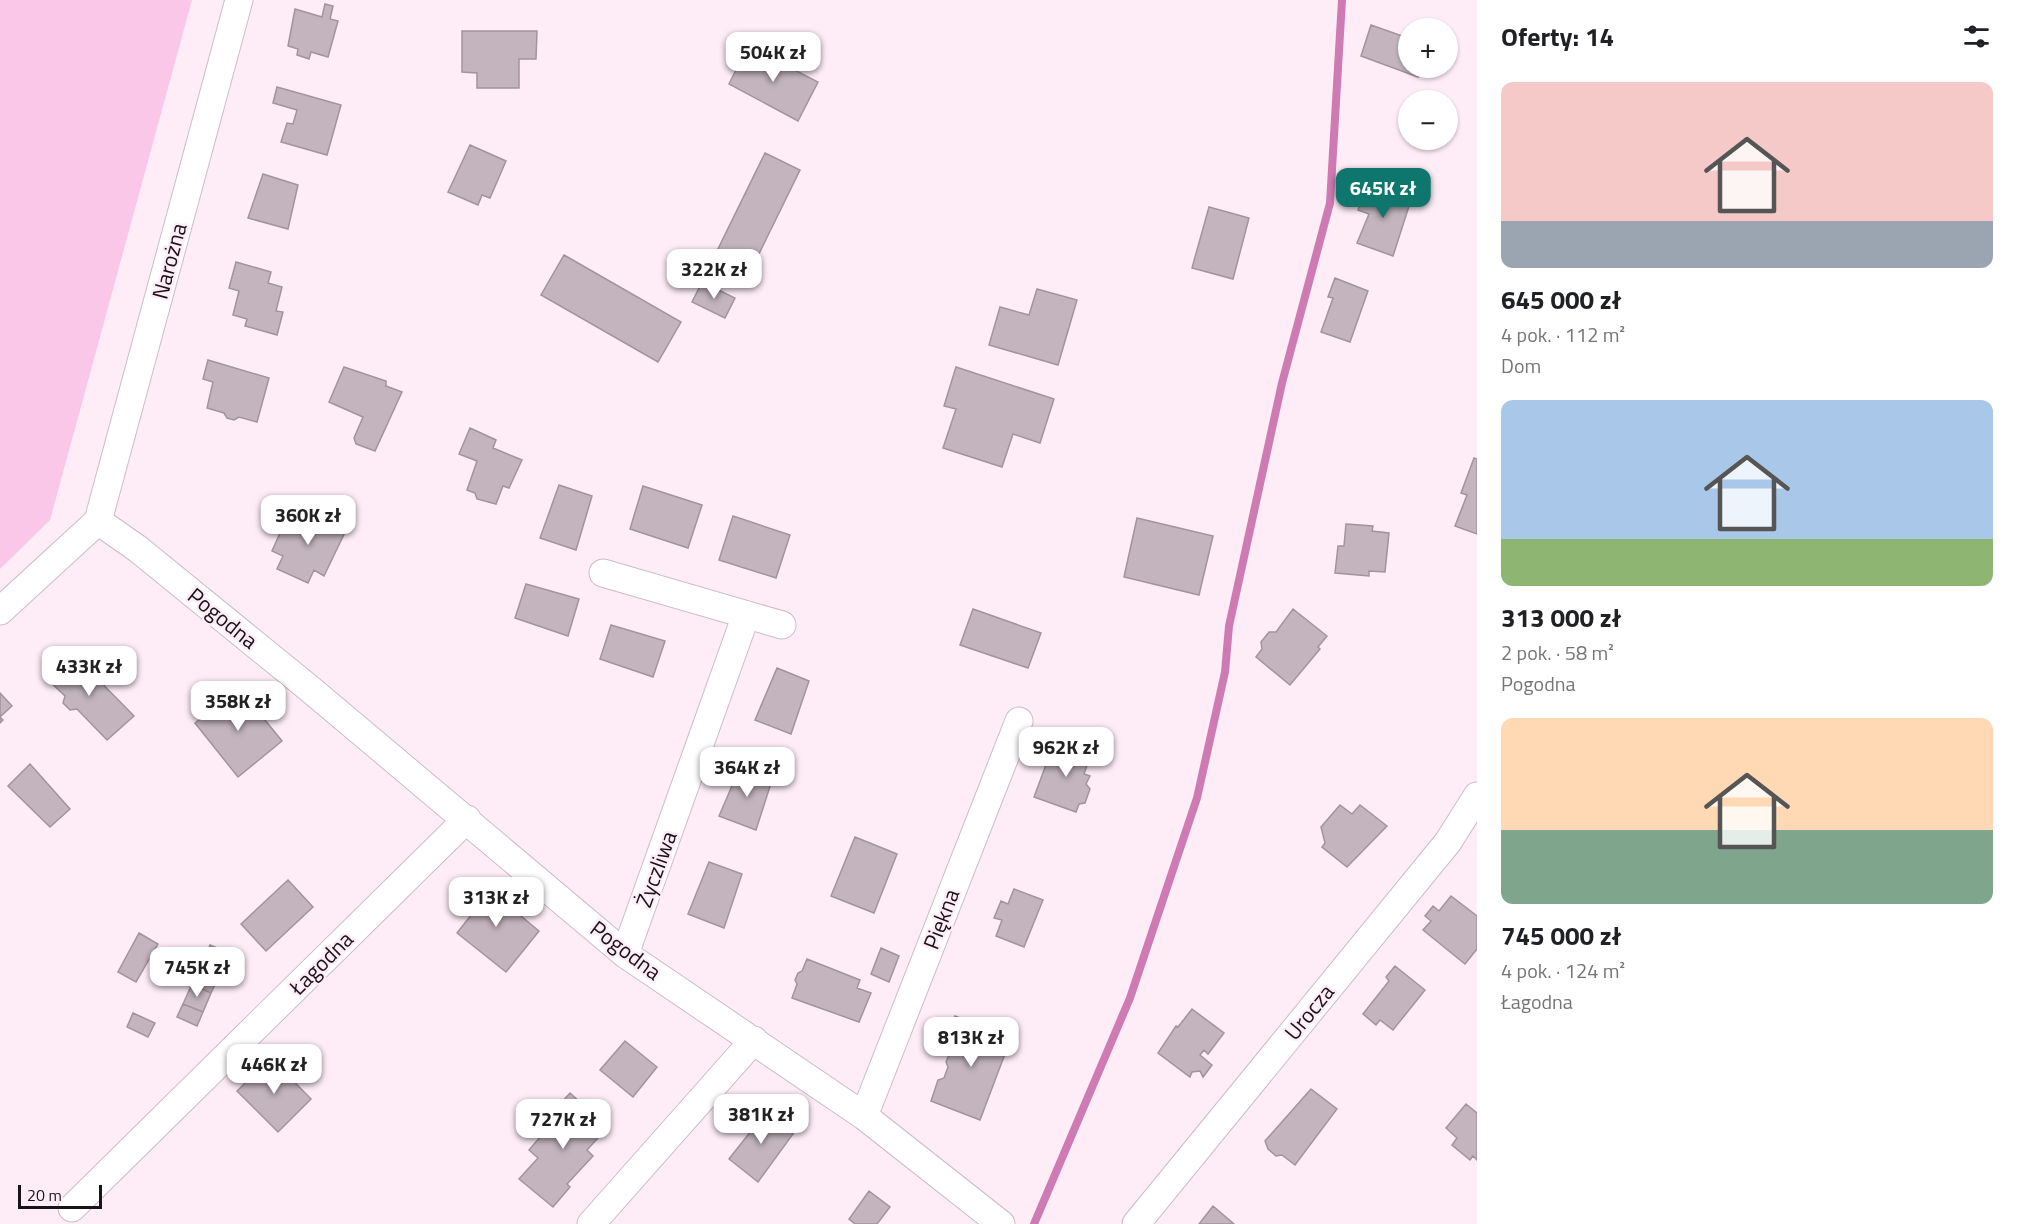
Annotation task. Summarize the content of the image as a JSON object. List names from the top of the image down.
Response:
{
  "streets": {
    "street": [
      "Narożna",
      "Pogodna",
      "Życzliwa",
      "Piękna",
      "Łagodna",
      "Urocza"
    ]
  },
  "crossings": [
    ["Narożna", "Pogodna"],
    ["Pogodna", "Życzliwa"],
    ["Pogodna", "Piękna"],
    ["Pogodna", "Łagodna"]
  ],
  "scale_bar": "20 m",
  "page": {
    "heading": "Oferty: 14",
    "map_buttons": ["+", "−"],
    "price": [
      "504K zł",
      "645K zł",
      "322K zł",
      "360K zł",
      "433K zł",
      "358K zł",
      "962K zł",
      "364K zł",
      "313K zł",
      "745K zł",
      "813K zł",
      "446K zł",
      "381K zł",
      "727K zł"
    ],
    "list": [
      {
        "name": "645 000 zł",
        "note": "4 pok. · 112 m² · Dom"
      },
      {
        "name": "313 000 zł",
        "note": "2 pok. · 58 m² · Pogodna"
      },
      {
        "name": "745 000 zł",
        "note": "4 pok. · 124 m² · Łagodna"
      }
    ],
    "scale": "20 m"
  }
}
